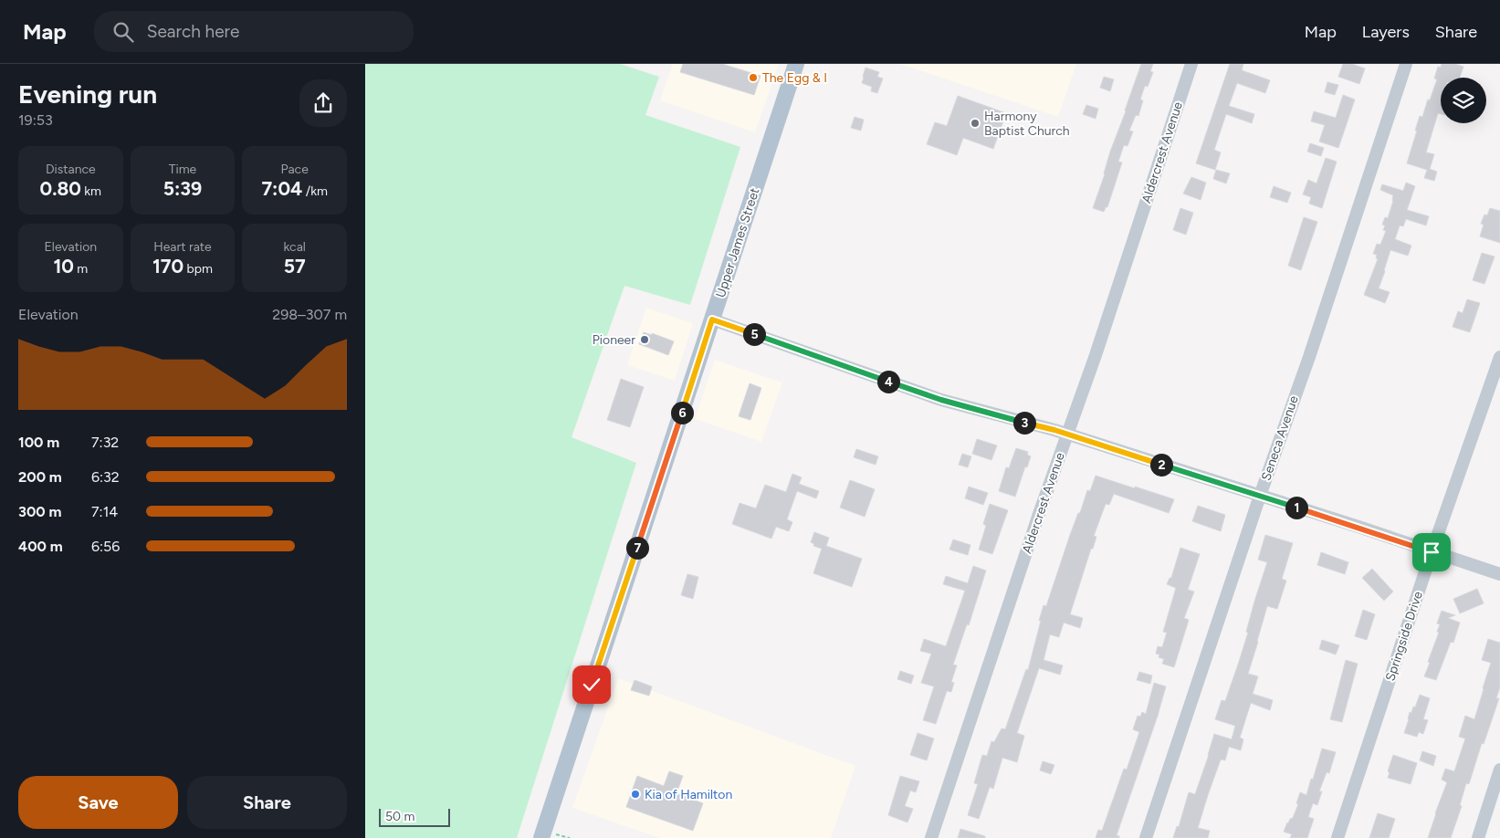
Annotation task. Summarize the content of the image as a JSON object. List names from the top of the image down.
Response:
{
  "streets": {
    "main road": ["Upper James Street"],
    "street": ["Aldercrest Avenue", "Seneca Avenue", "Springside Drive"]
  },
  "places": [
    "The Egg & I",
    "Harmony Baptist Church",
    "Pioneer",
    "Kia of Hamilton"
  ],
  "scale_bar": "50 m",
  "page": {
    "header": "Map",
    "search": "Search here",
    "nav": ["Map", "Layers", "Share"],
    "heading": ["Evening run", "19:53"],
    "stats": [
      ["Distance", "0.80 km"],
      ["Time", "5:39"],
      ["Pace", "7:04 /km"],
      ["Elevation", "10 m"],
      ["Heart rate", "170 bpm"],
      ["kcal", "57"]
    ],
    "chart": ["Elevation", "298–307 m"],
    "pins": [
      "5",
      "4",
      "6",
      "3",
      "2",
      "1",
      "7"
    ],
    "list": [
      {
        "name": "100 m",
        "note": "7:32"
      },
      {
        "name": "200 m",
        "note": "6:32"
      },
      {
        "name": "300 m",
        "note": "7:14"
      },
      {
        "name": "400 m",
        "note": "6:56"
      }
    ],
    "buttons": ["Save", "Share"],
    "scale": "50 m"
  }
}
